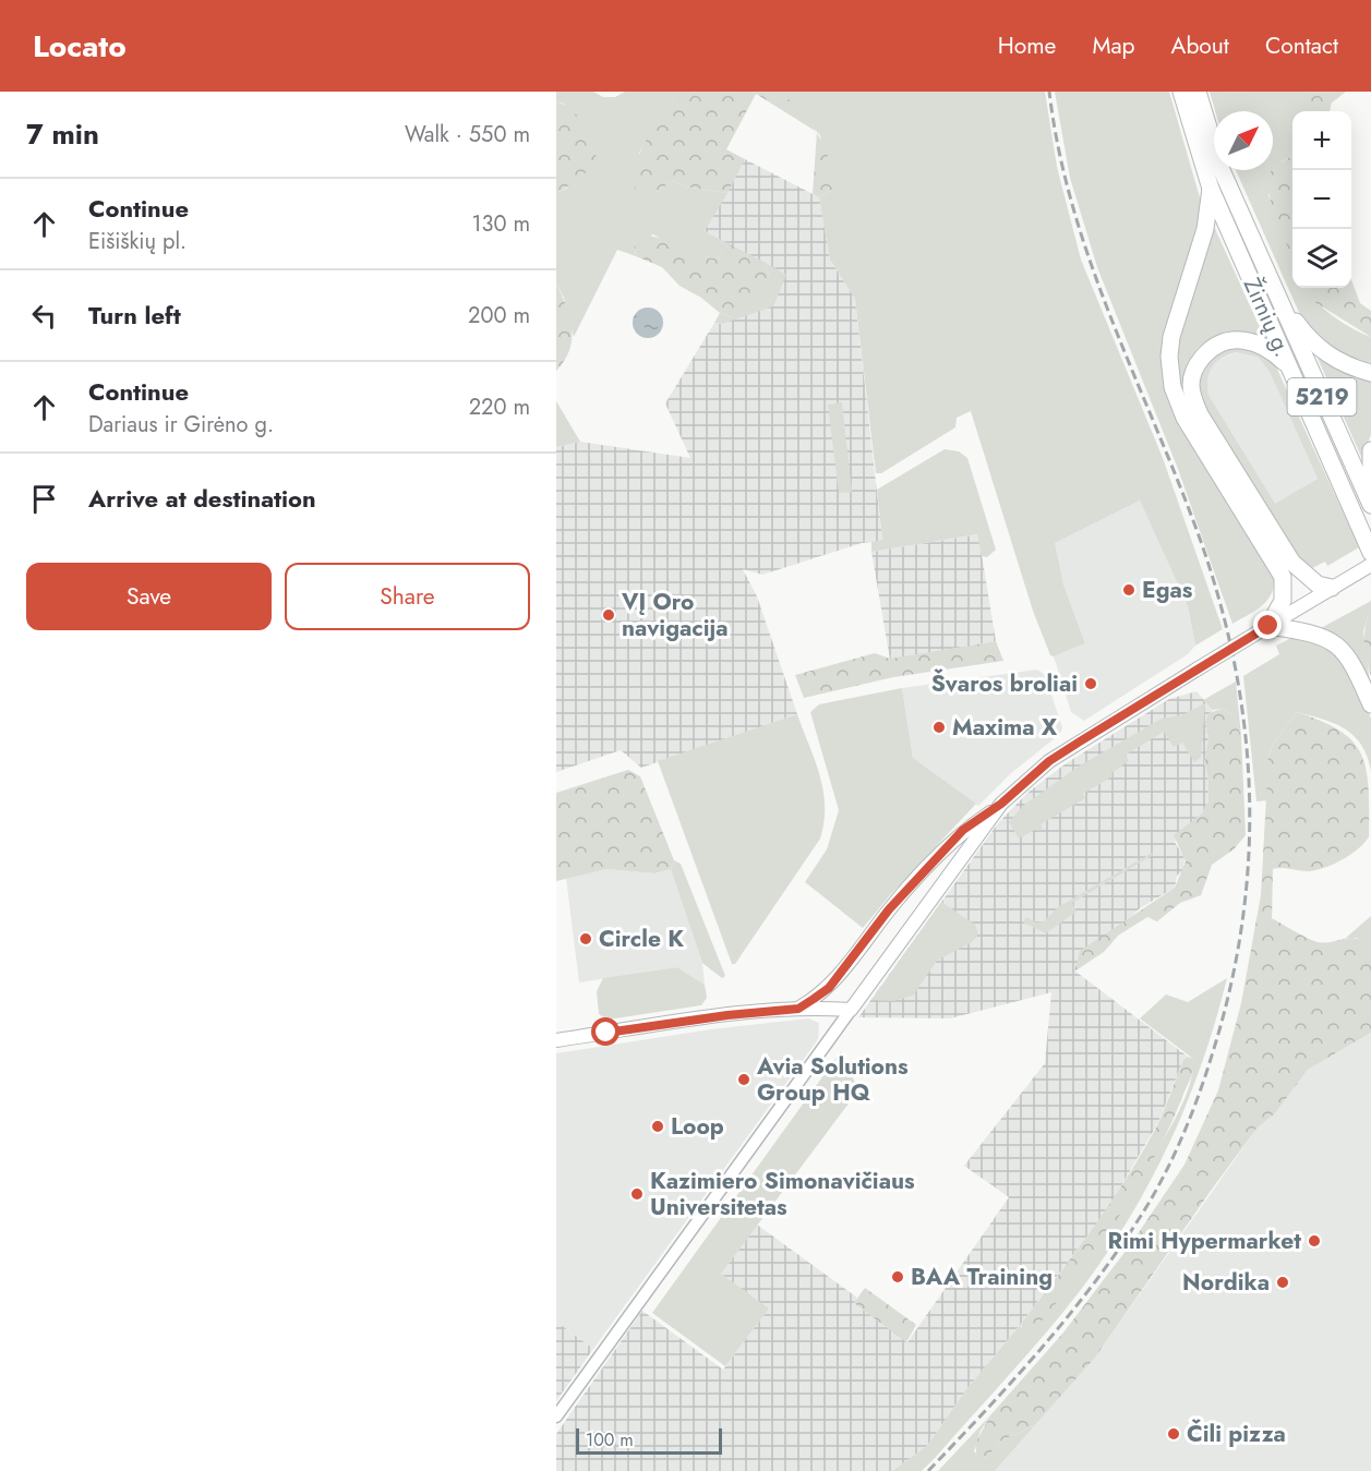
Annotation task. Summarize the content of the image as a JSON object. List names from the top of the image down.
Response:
{
  "streets": {
    "highway": ["Žirnių g.", "5219"]
  },
  "crossings": [
    ["Žirnių g.", "5219"]
  ],
  "places": [
    "Egas",
    "VĮ Oro navigacija",
    "Švaros broliai",
    "Maxima X",
    "Circle K",
    "Avia Solutions Group HQ",
    "Loop",
    "Kazimiero Simonavičiaus Universitetas",
    "Rimi Hypermarket",
    "BAA Training",
    "Nordika",
    "Čili pizza"
  ],
  "scale_bar": "100 m",
  "north": "top right",
  "page": {
    "header": "Locato",
    "nav": [
      "Home",
      "Map",
      "About",
      "Contact"
    ],
    "heading": ["7 min", "Walk · 550 m"],
    "map_buttons": ["+", "−"],
    "list": [
      ["Continue", "Eišiškių pl.", "130 m"],
      ["Turn left", "200 m"],
      ["Continue", "Dariaus ir Girėno g.", "220 m"],
      "Arrive at destination"
    ],
    "buttons": ["Save", "Share"],
    "scale": "100 m"
  }
}
